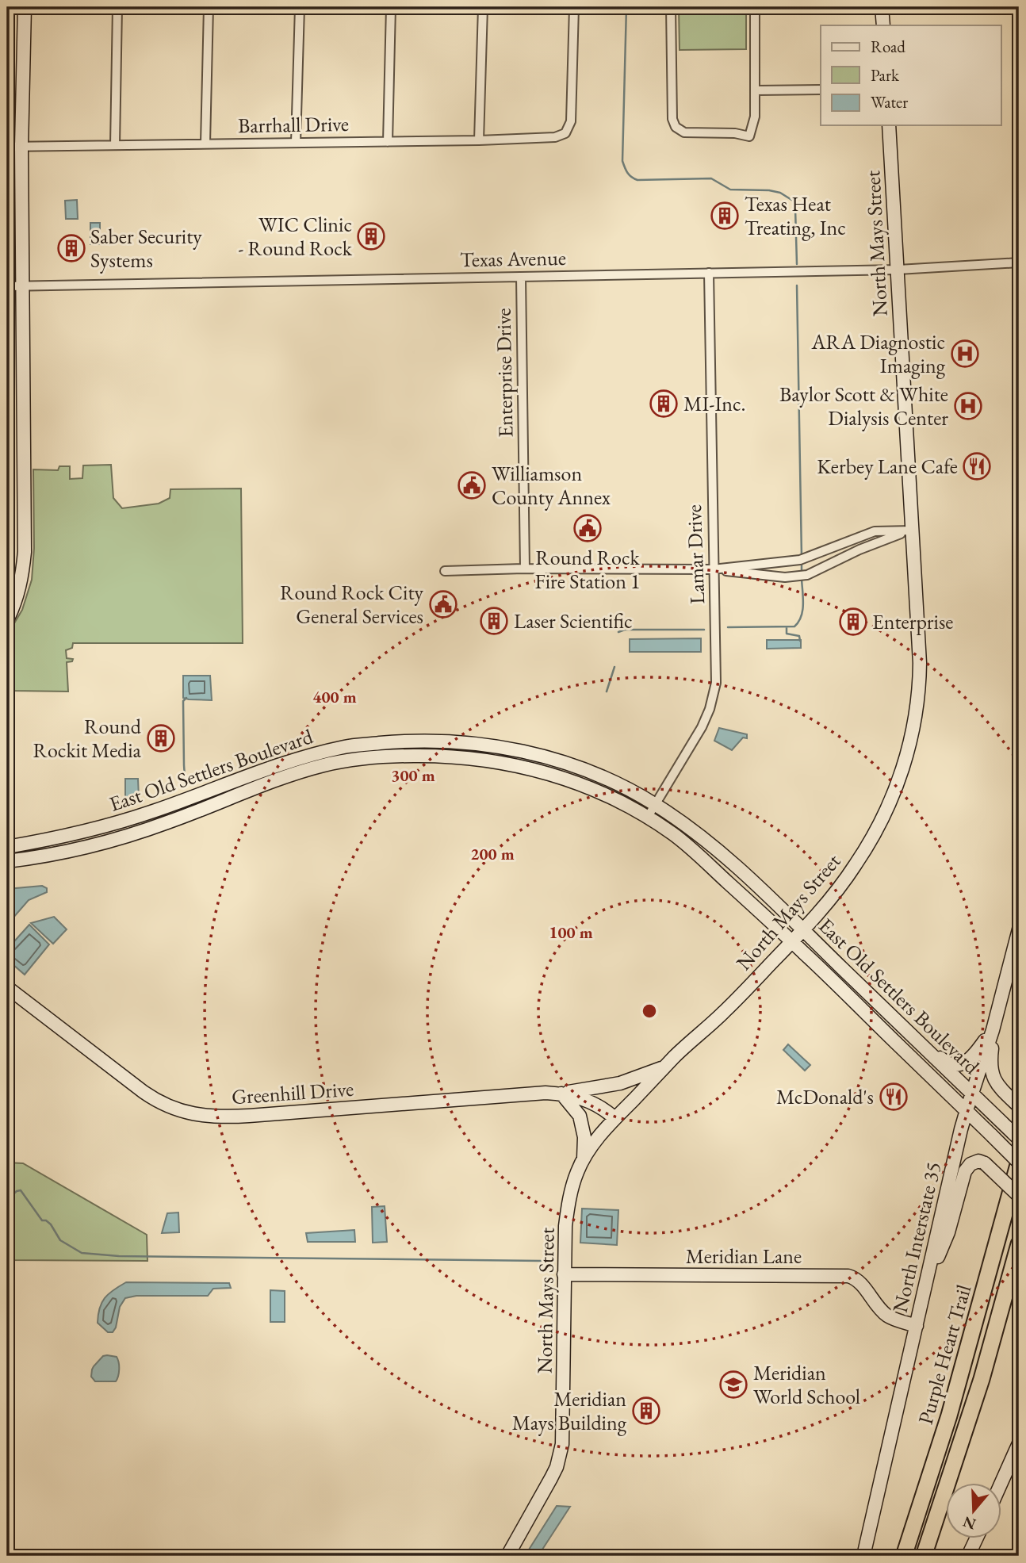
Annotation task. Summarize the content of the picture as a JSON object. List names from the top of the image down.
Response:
{
  "streets": {
    "highway": ["Purple Heart Trail"],
    "main road": [
      "North Mays Street",
      "East Old Settlers Boulevard",
      "Greenhill Drive",
      "North Interstate 35",
      "Meridian Lane"
    ],
    "street": [
      "Barrhall Drive",
      "Texas Avenue",
      "Enterprise Drive",
      "Lamar Drive"
    ]
  },
  "crossings": [
    ["North Mays Street", "Texas Avenue"],
    ["North Mays Street", "East Old Settlers Boulevard"],
    ["North Mays Street", "Greenhill Drive"],
    ["North Mays Street", "Meridian Lane"],
    ["Texas Avenue", "Enterprise Drive"],
    ["Texas Avenue", "Lamar Drive"],
    ["Lamar Drive", "East Old Settlers Boulevard"],
    ["East Old Settlers Boulevard", "North Interstate 35"],
    ["East Old Settlers Boulevard", "Purple Heart Trail"],
    ["North Interstate 35", "Meridian Lane"]
  ],
  "places": {
    "building": [
      "Texas Heat Treating, Inc",
      "WIC Clinic - Round Rock",
      "Saber Security Systems",
      "MI-Inc.",
      "Laser Scientific",
      "Enterprise",
      "Round Rockit Media",
      "Meridian Mays Building"
    ],
    "hospital": ["ARA Diagnostic Imaging", "Baylor Scott & White Dialysis Center"],
    "restaurant": ["Kerbey Lane Cafe", "McDonald's"],
    "public building": ["Williamson County Annex", "Round Rock Fire Station 1", "Round Rock City General Services"],
    "school or university": ["Meridian World School"]
  },
  "legend": ["Road", "Park", "Water"],
  "north": "bottom",
  "rings": [
    "400 m",
    "300 m",
    "200 m",
    "100 m"
  ]
}
